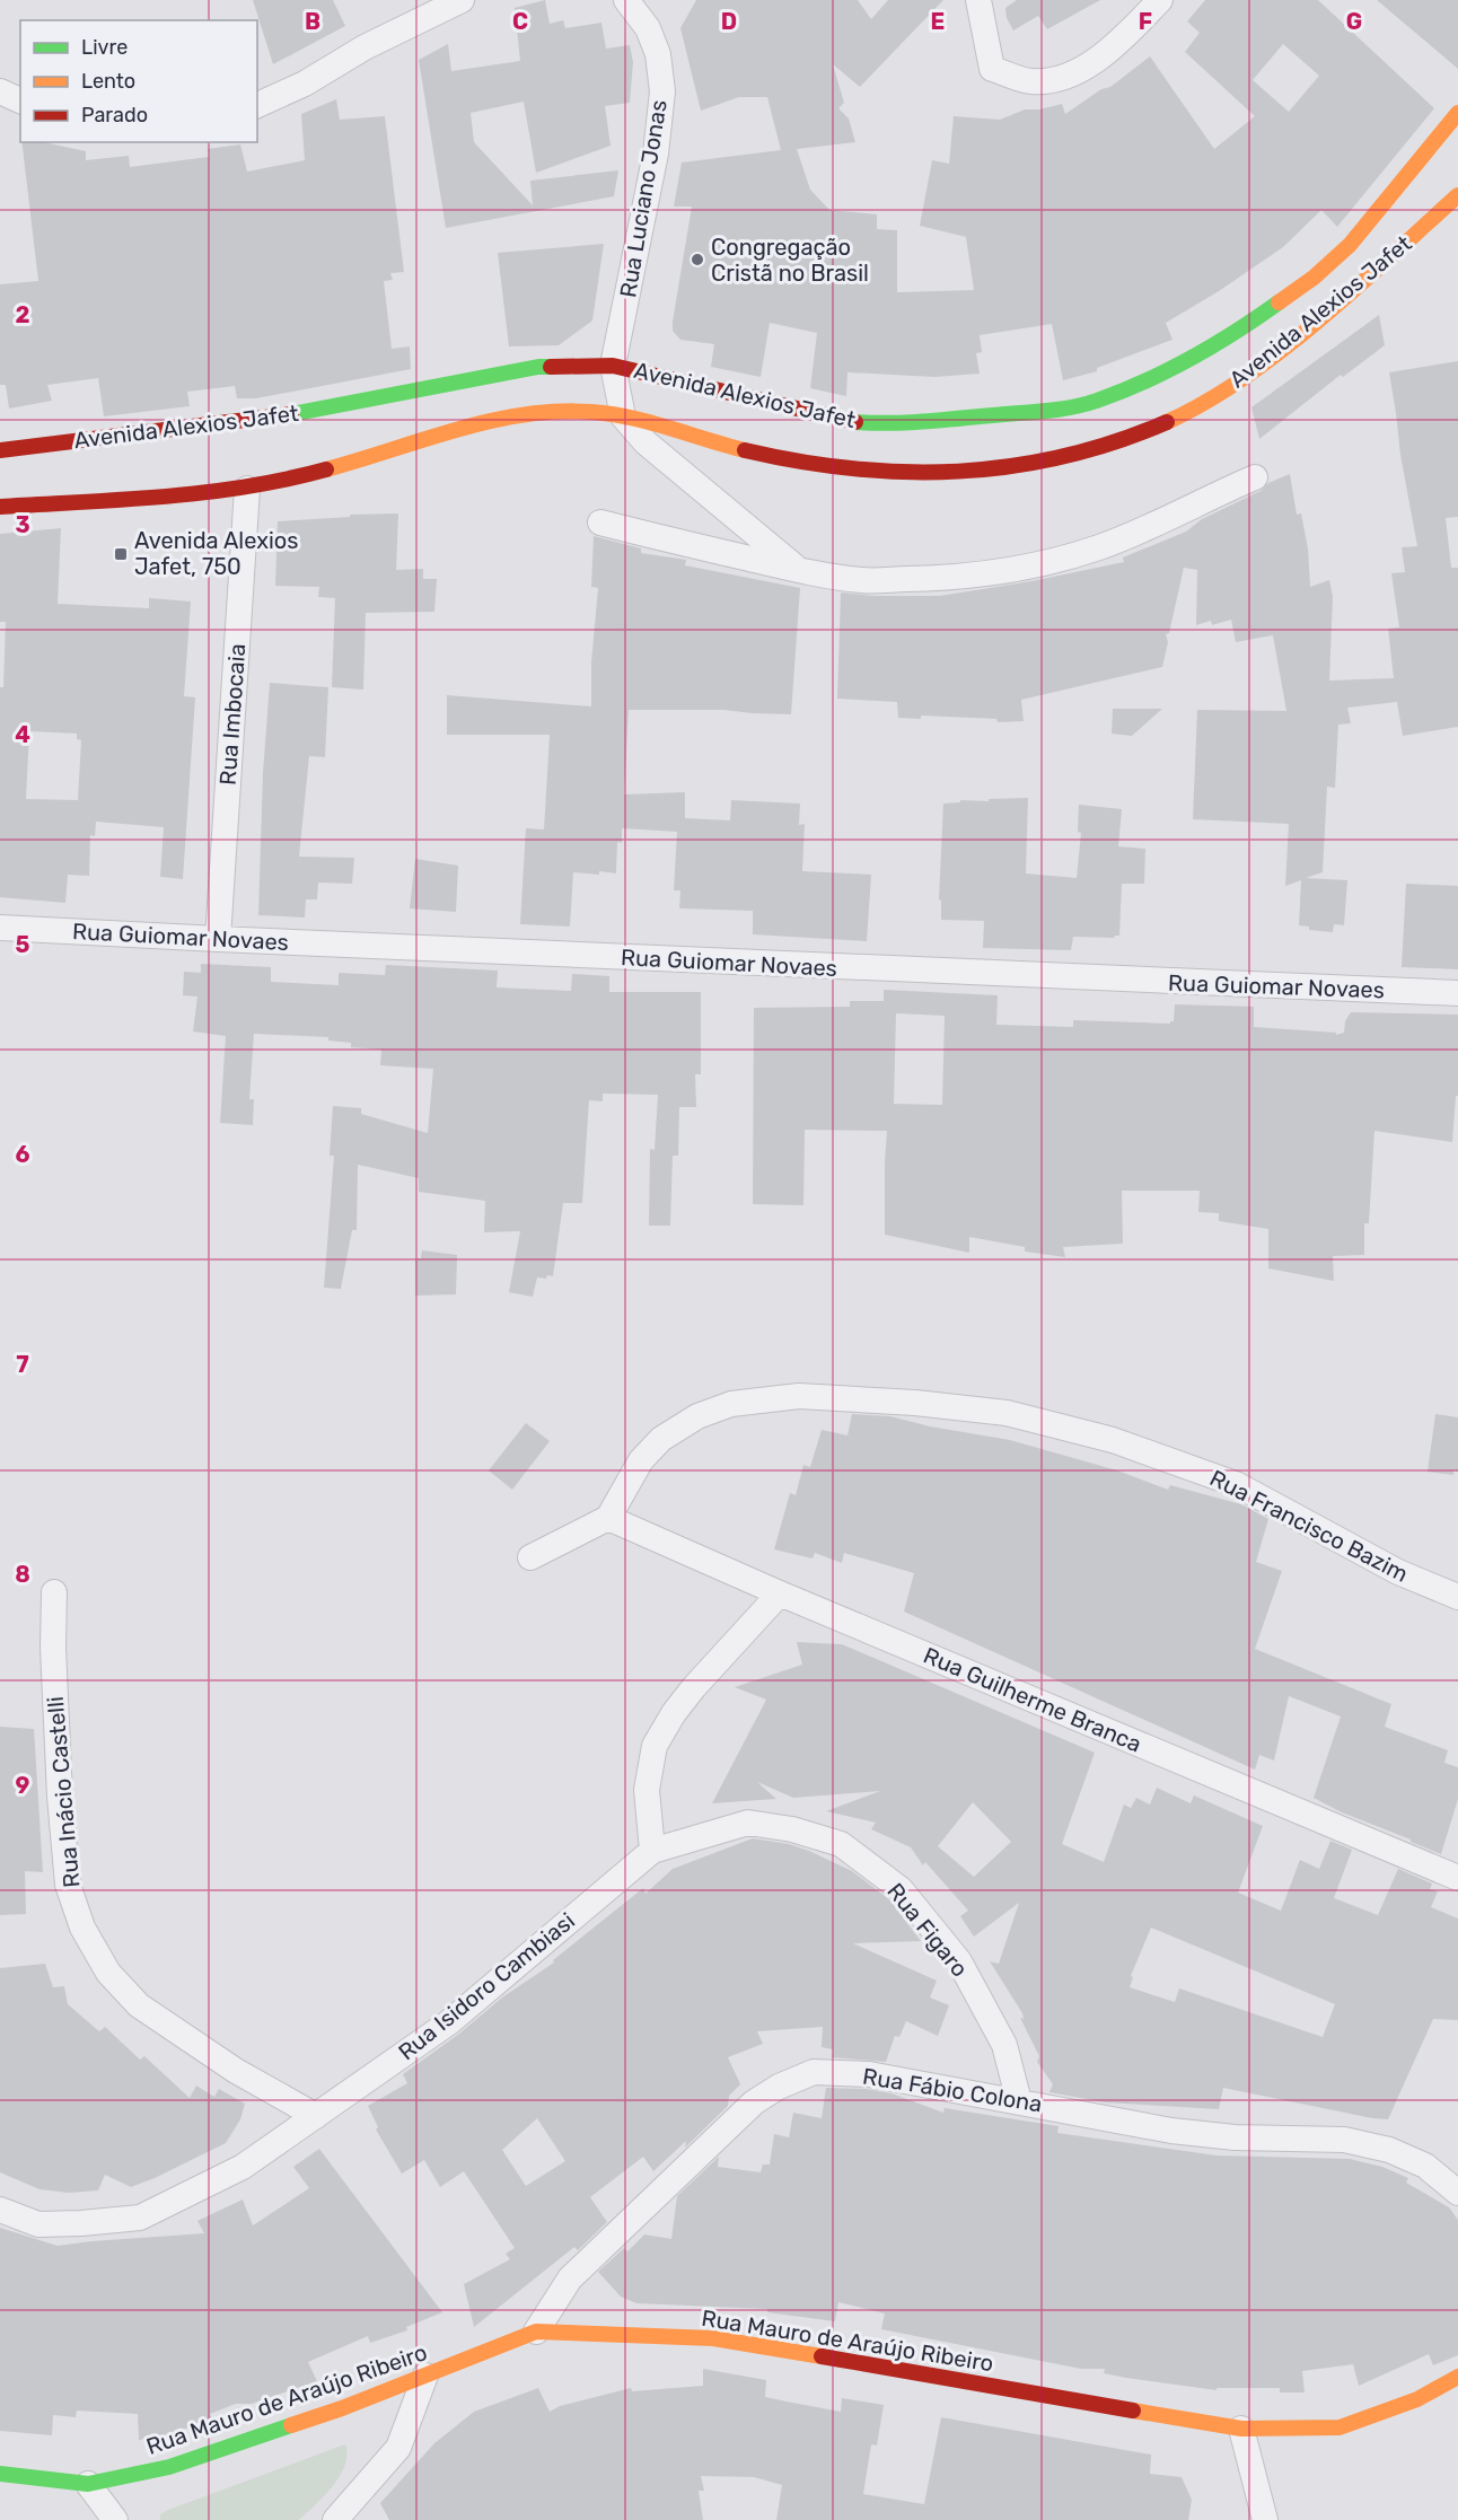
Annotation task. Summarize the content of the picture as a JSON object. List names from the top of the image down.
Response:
{
  "streets": {
    "street": [
      "Rua Luciano Jonas",
      "Avenida Alexios Jafet",
      "Rua Imbocaia",
      "Rua Guiomar Novaes",
      "Rua Francisco Bazim",
      "Rua Guilherme Branca",
      "Rua Inácio Castelli",
      "Rua Figaro",
      "Rua Isidoro Cambiasi",
      "Rua Fábio Colona",
      "Rua Mauro de Araújo Ribeiro"
    ]
  },
  "crossings": [
    ["Rua Luciano Jonas", "Avenida Alexios Jafet"],
    ["Avenida Alexios Jafet", "Rua Imbocaia"],
    ["Rua Imbocaia", "Rua Guiomar Novaes"],
    ["Rua Francisco Bazim", "Rua Guilherme Branca"],
    ["Rua Inácio Castelli", "Rua Isidoro Cambiasi"],
    ["Rua Figaro", "Rua Isidoro Cambiasi"],
    ["Rua Figaro", "Rua Fábio Colona"],
    ["Rua Fábio Colona", "Rua Mauro de Araújo Ribeiro"]
  ],
  "places": {
    "other": ["Congregação Cristã no Brasil"],
    "transit": ["Avenida Alexios Jafet, 750"]
  },
  "legend": ["Livre", "Lento", "Parado"],
  "grid": {
    "columns": [
      "B",
      "C",
      "D",
      "E",
      "F",
      "G"
    ],
    "rows": [
      "2",
      "3",
      "4",
      "5",
      "6",
      "7",
      "8",
      "9"
    ]
  }
}
